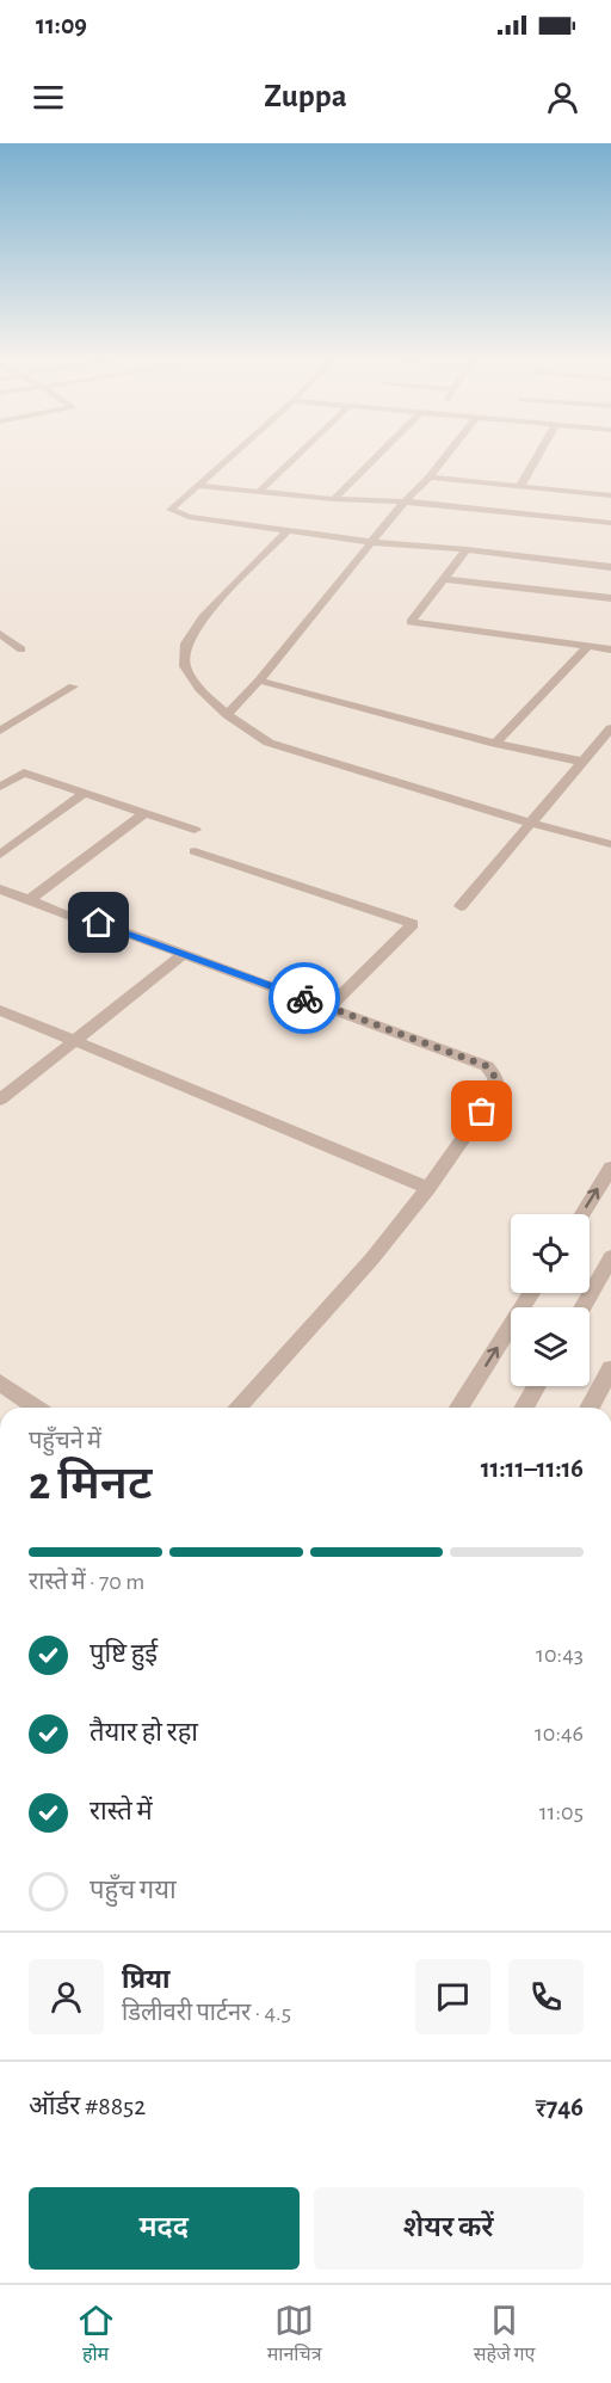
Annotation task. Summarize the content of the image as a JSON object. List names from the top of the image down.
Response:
{
  "page": {
    "status": "11:09",
    "header": "Zuppa",
    "heading": ["2 मिनट", "पहुँचने में", "11:11–11:16"],
    "panel": [
      "प्रिया",
      "डिलीवरी पार्टनर · 4.5",
      "ऑर्डर #8852",
      "₹746"
    ],
    "bar": "रास्ते में · 70 m",
    "list": [
      ["पुष्टि हुई", "10:43"],
      ["तैयार हो रहा", "10:46"],
      ["रास्ते में", "11:05"],
      "पहुँच गया"
    ],
    "buttons": ["मदद", "शेयर करें"],
    "tabs": ["होम", "मानचित्र", "सहेजे गए"]
  }
}
